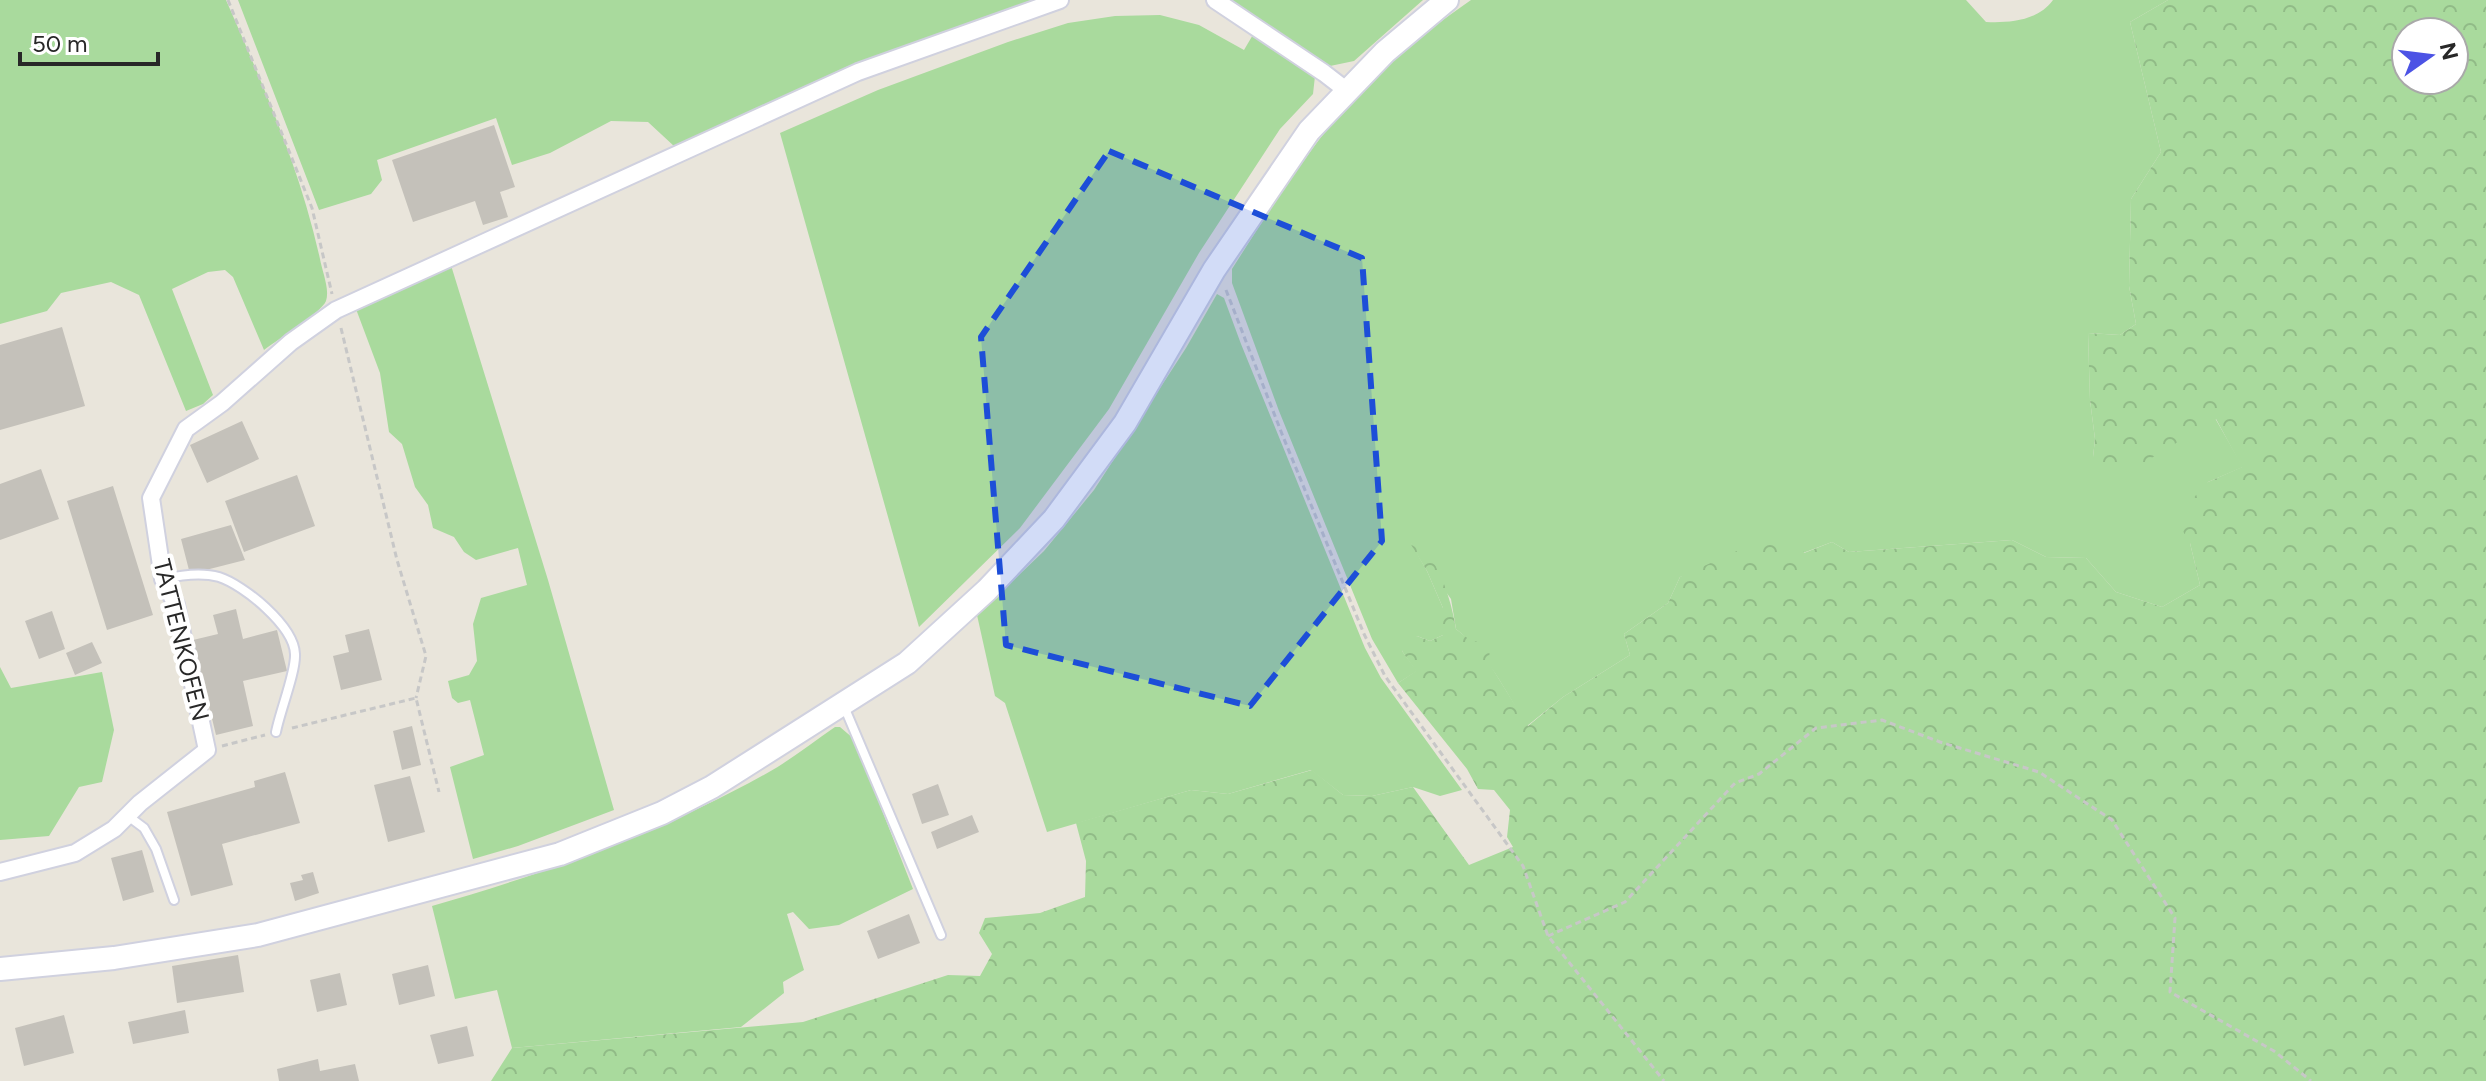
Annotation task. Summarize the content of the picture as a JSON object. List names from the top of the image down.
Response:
{
  "streets": {
    "street": ["TATTENKOFEN"]
  },
  "scale_bar": "50 m",
  "north": "right"
}
